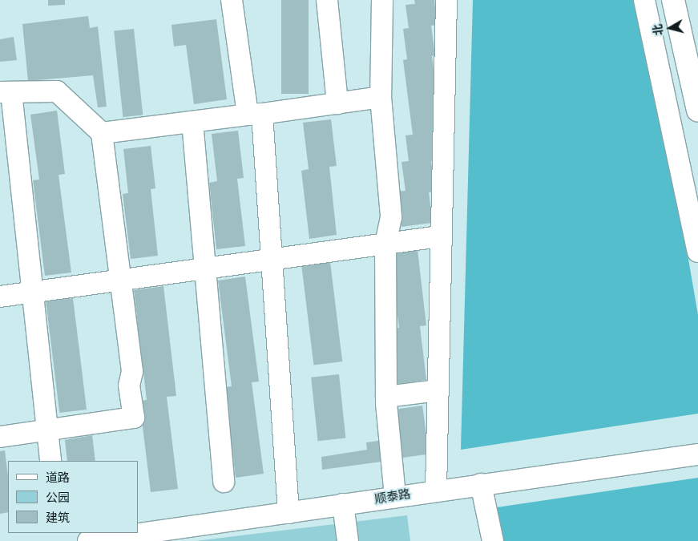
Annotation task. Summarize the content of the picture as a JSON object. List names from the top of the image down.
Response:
{
  "streets": {
    "street": ["顺泰路"]
  },
  "legend": ["道路", "公园", "建筑"],
  "north": "left"
}
